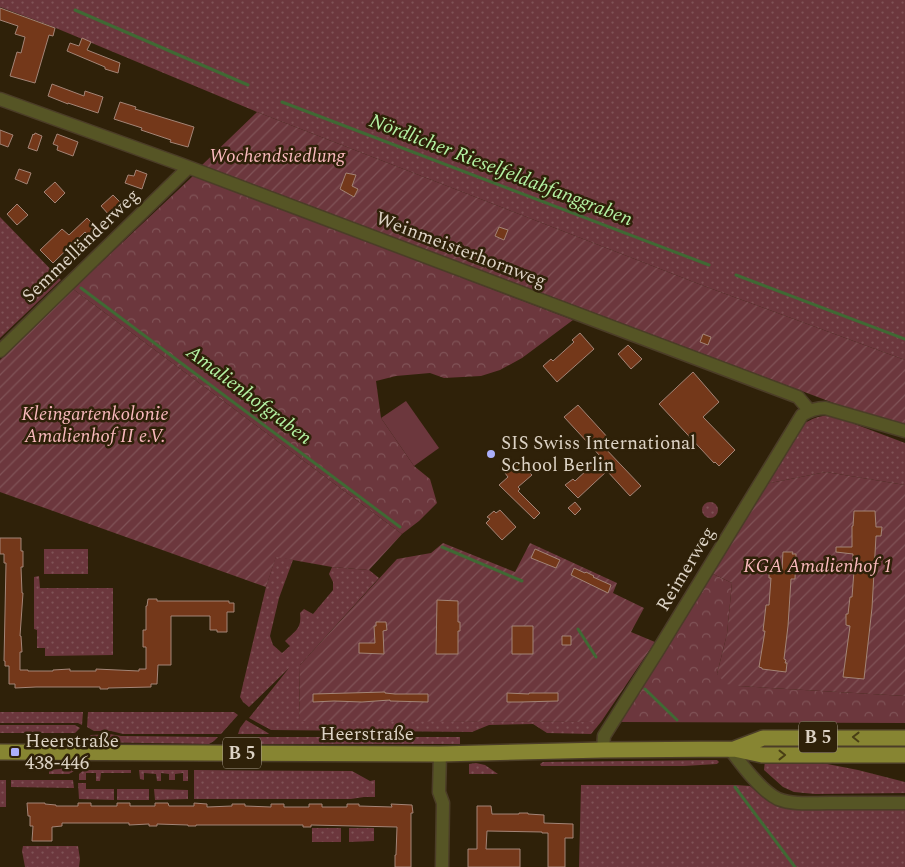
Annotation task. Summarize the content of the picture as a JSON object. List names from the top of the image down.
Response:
{
  "streets": {
    "main road": ["Heerstraße", "B 5"],
    "street": ["Semmelländerweg", "Weinmeisterhornweg", "Reimerweg"]
  },
  "crossings": [
    ["Semmelländerweg", "Weinmeisterhornweg"],
    ["Weinmeisterhornweg", "Reimerweg"],
    ["Reimerweg", "Heerstraße"]
  ],
  "water": ["Nördlicher Rieselfeldabfanggraben", "Amalienhofgraben"],
  "parks": ["Wochendsiedlung", "Kleingartenkolonie Amalienhof II e.V.", "KGA Amalienhof 1"],
  "places": {
    "other": ["SIS Swiss International School Berlin"],
    "transit": ["Heerstraße 438-446"]
  }
}
